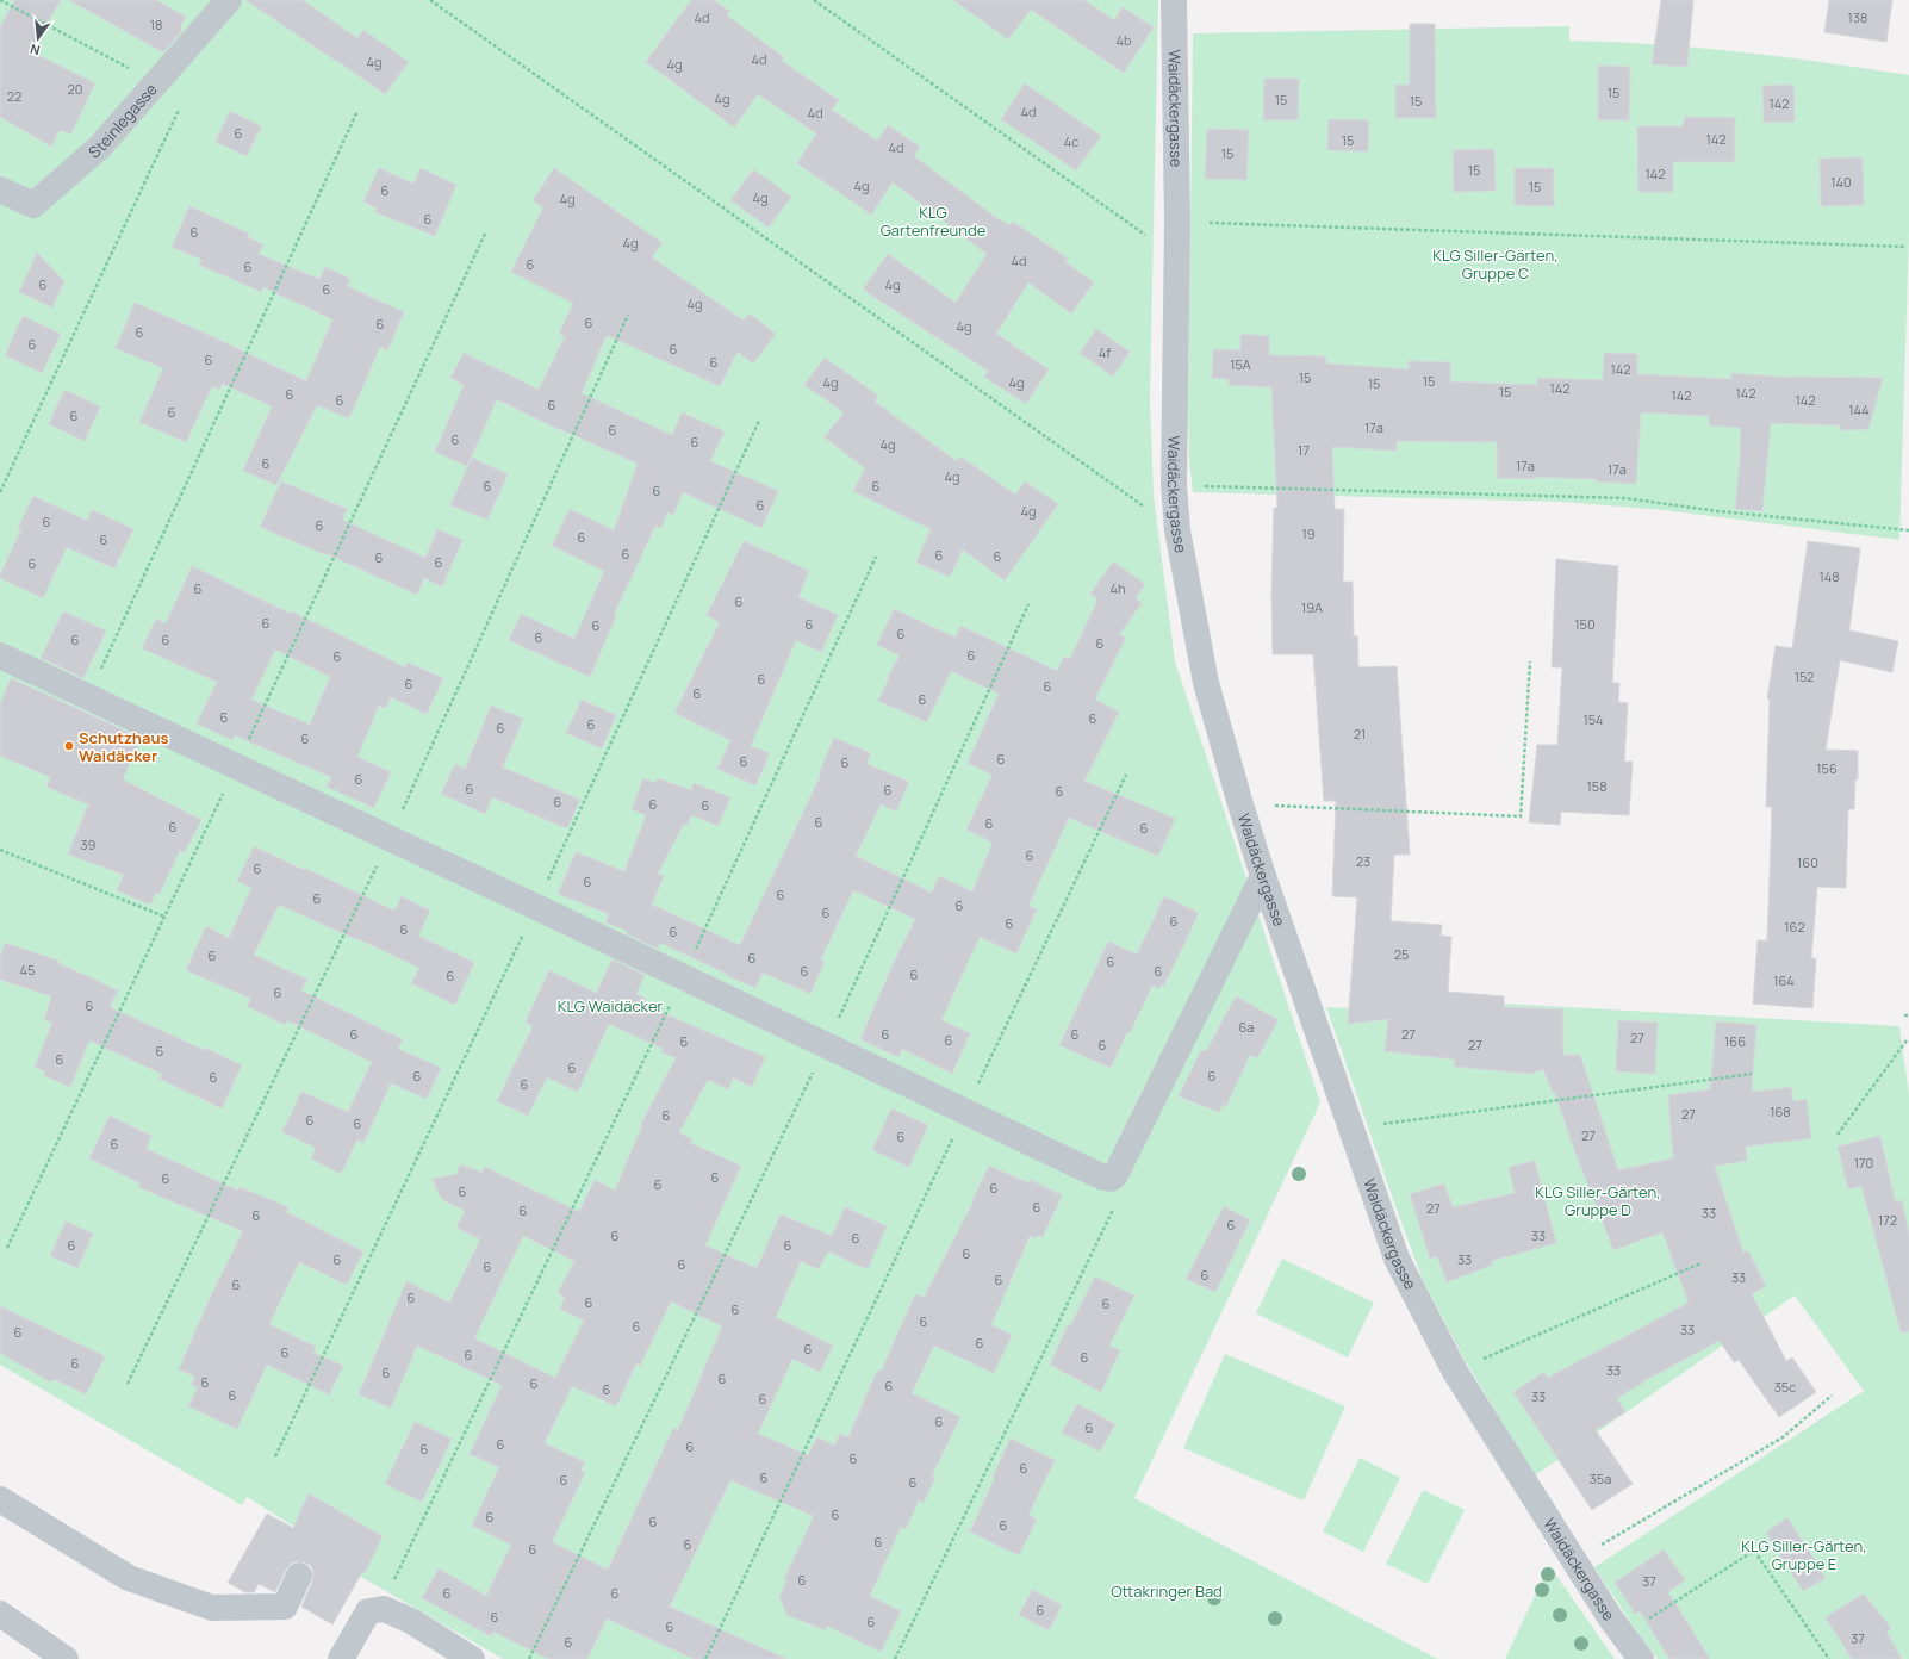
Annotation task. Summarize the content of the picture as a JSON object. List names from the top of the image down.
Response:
{
  "streets": {
    "street": ["Waidäckergasse", "Steinlegasse"]
  },
  "parks": [
    "KLG Gartenfreunde",
    "KLG Siller-Gärten, Gruppe C",
    "KLG Waidäcker",
    "KLG Siller-Gärten, Gruppe D",
    "KLG Siller-Gärten, Gruppe E",
    "Ottakringer Bad"
  ],
  "places": ["Schutzhaus Waidäcker"],
  "house_numbers": [
    "4d",
    "138",
    "18",
    "4b",
    "4d",
    "4g",
    "4g",
    "20",
    "15",
    "22",
    "4g",
    "15",
    "15",
    "142",
    "4d",
    "4d",
    "6",
    "142",
    "15",
    "4c",
    "4d",
    "15",
    "15",
    "142",
    "140",
    "4g",
    "15",
    "6",
    "4g",
    "4g",
    "6",
    "6",
    "4g",
    "4d",
    "6",
    "6",
    "6",
    "4g",
    "6",
    "4g",
    "6",
    "6",
    "4g",
    "6",
    "6",
    "6",
    "4f",
    "6",
    "6",
    "15A",
    "142",
    "15",
    "15",
    "4g",
    "4g",
    "15",
    "142",
    "15",
    "142",
    "6",
    "142",
    "6",
    "142",
    "6",
    "144",
    "6",
    "6",
    "17a",
    "6",
    "6",
    "6",
    "4g",
    "17",
    "6",
    "17a",
    "17a",
    "4g",
    "6",
    "6",
    "6",
    "6",
    "4g",
    "6",
    "6",
    "19",
    "6",
    "6",
    "6",
    "6",
    "6",
    "6",
    "6",
    "6",
    "148",
    "6",
    "4h",
    "6",
    "19A",
    "6",
    "6",
    "150",
    "6",
    "6",
    "6",
    "6",
    "6",
    "6",
    "6",
    "6",
    "152",
    "6",
    "6",
    "6",
    "6",
    "6",
    "6",
    "6",
    "154",
    "6",
    "6",
    "21",
    "6",
    "6",
    "6",
    "6",
    "156",
    "6",
    "158",
    "6",
    "6",
    "6",
    "6",
    "6",
    "6",
    "6",
    "6",
    "6",
    "6",
    "39",
    "6",
    "23",
    "160",
    "6",
    "6",
    "6",
    "6",
    "6",
    "6",
    "6",
    "6",
    "162",
    "6",
    "6",
    "25",
    "6",
    "6",
    "6",
    "45",
    "6",
    "6",
    "6",
    "6",
    "164",
    "6",
    "6",
    "6a",
    "6",
    "6",
    "6",
    "27",
    "27",
    "6",
    "6",
    "166",
    "6",
    "27",
    "6",
    "6",
    "6",
    "6",
    "6",
    "6",
    "6",
    "168",
    "27",
    "6",
    "6",
    "6",
    "27",
    "6",
    "6",
    "170",
    "6",
    "6",
    "6",
    "6",
    "6",
    "6",
    "27",
    "6",
    "33",
    "6",
    "172",
    "6",
    "6",
    "33",
    "6",
    "6",
    "6",
    "6",
    "6",
    "33",
    "6",
    "6",
    "6",
    "33",
    "6",
    "6",
    "6",
    "6",
    "6",
    "6",
    "6",
    "6",
    "33",
    "6",
    "6",
    "6",
    "6",
    "6",
    "6",
    "6",
    "33",
    "6",
    "6",
    "6",
    "6",
    "6",
    "35c",
    "6",
    "6",
    "33",
    "6",
    "6",
    "6",
    "6",
    "6",
    "6",
    "6",
    "6",
    "6",
    "35a",
    "6",
    "6",
    "6",
    "6",
    "6",
    "6",
    "6",
    "6",
    "6",
    "6",
    "37",
    "6",
    "6",
    "6",
    "6",
    "6",
    "6",
    "37",
    "6"
  ],
  "north": "bottom"
}
